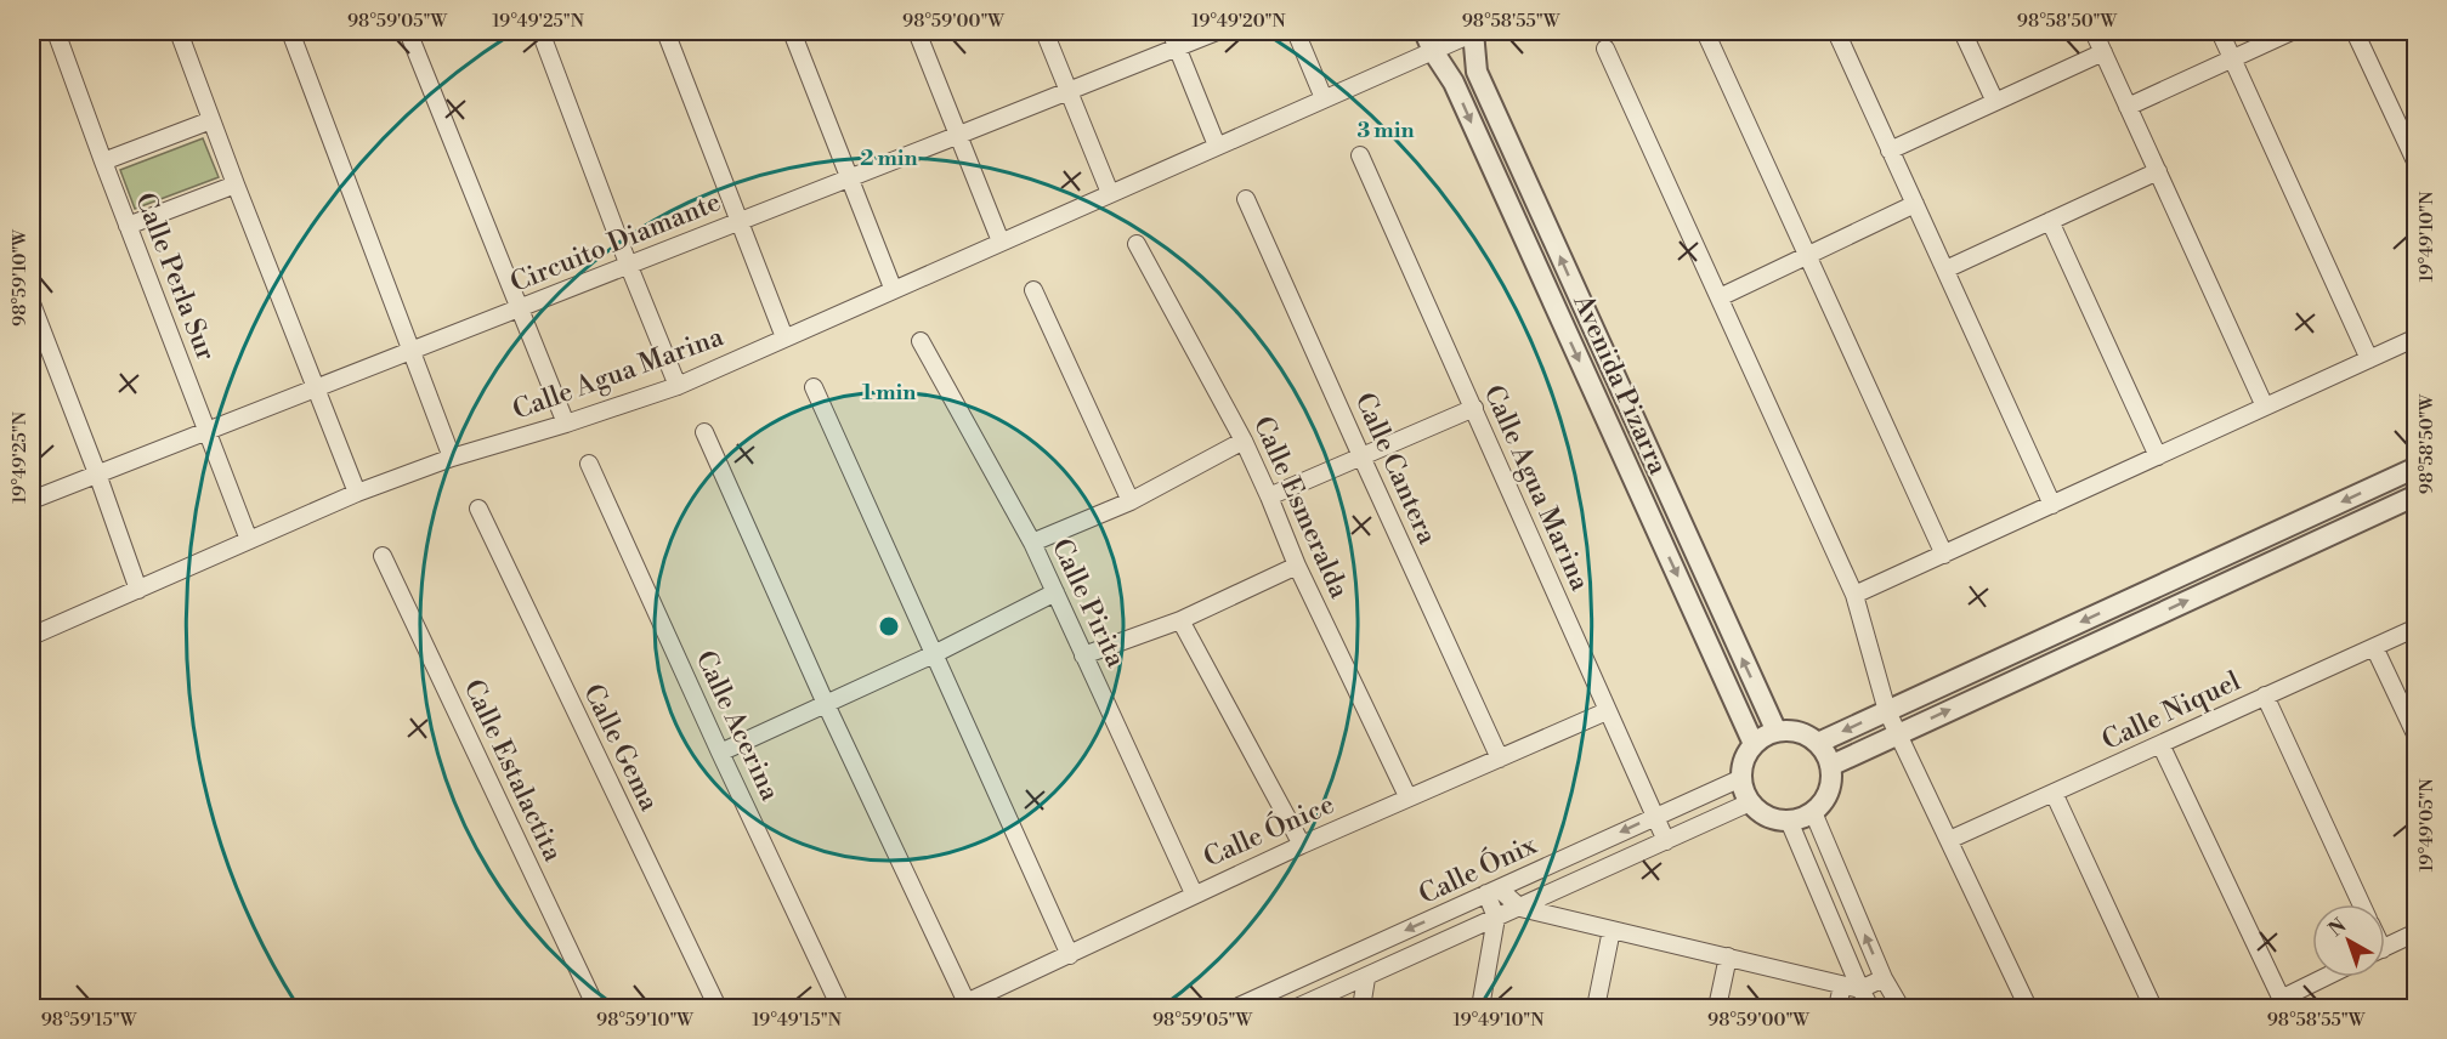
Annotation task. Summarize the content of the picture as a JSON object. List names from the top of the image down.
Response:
{
  "streets": {
    "street": [
      "Circuito Diamante",
      "Calle Perla Sur",
      "Calle Agua Marina",
      "Avenida Pizarra",
      "Calle Cantera",
      "Calle Esmeralda",
      "Calle Pirita",
      "Calle Niquel",
      "Calle Acerina",
      "Calle Gema",
      "Calle Estalactita",
      "Calle Ónice",
      "Calle Ónix"
    ]
  },
  "crossings": [
    ["Circuito Diamante", "Calle Perla Sur"],
    ["Calle Perla Sur", "Calle Agua Marina"],
    ["Calle Agua Marina", "Avenida Pizarra"],
    ["Calle Agua Marina", "Calle Ónice"],
    ["Calle Agua Marina", "Calle Ónix"],
    ["Avenida Pizarra", "Calle Ónix"],
    ["Calle Cantera", "Calle Ónice"],
    ["Calle Esmeralda", "Calle Ónice"],
    ["Calle Pirita", "Calle Ónice"]
  ],
  "north": "top left",
  "coordinates": [
    "98°59'05\"W",
    "19°49'25\"N",
    "98°59'00\"W",
    "19°49'20\"N",
    "98°58'55\"W",
    "98°58'50\"W",
    "19°49'10\"N",
    "98°59'10\"W",
    "19°49'05\"N",
    "98°59'15\"W",
    "19°49'15\"N"
  ],
  "rings": ["3 min", "2 min", "1 min"]
}
